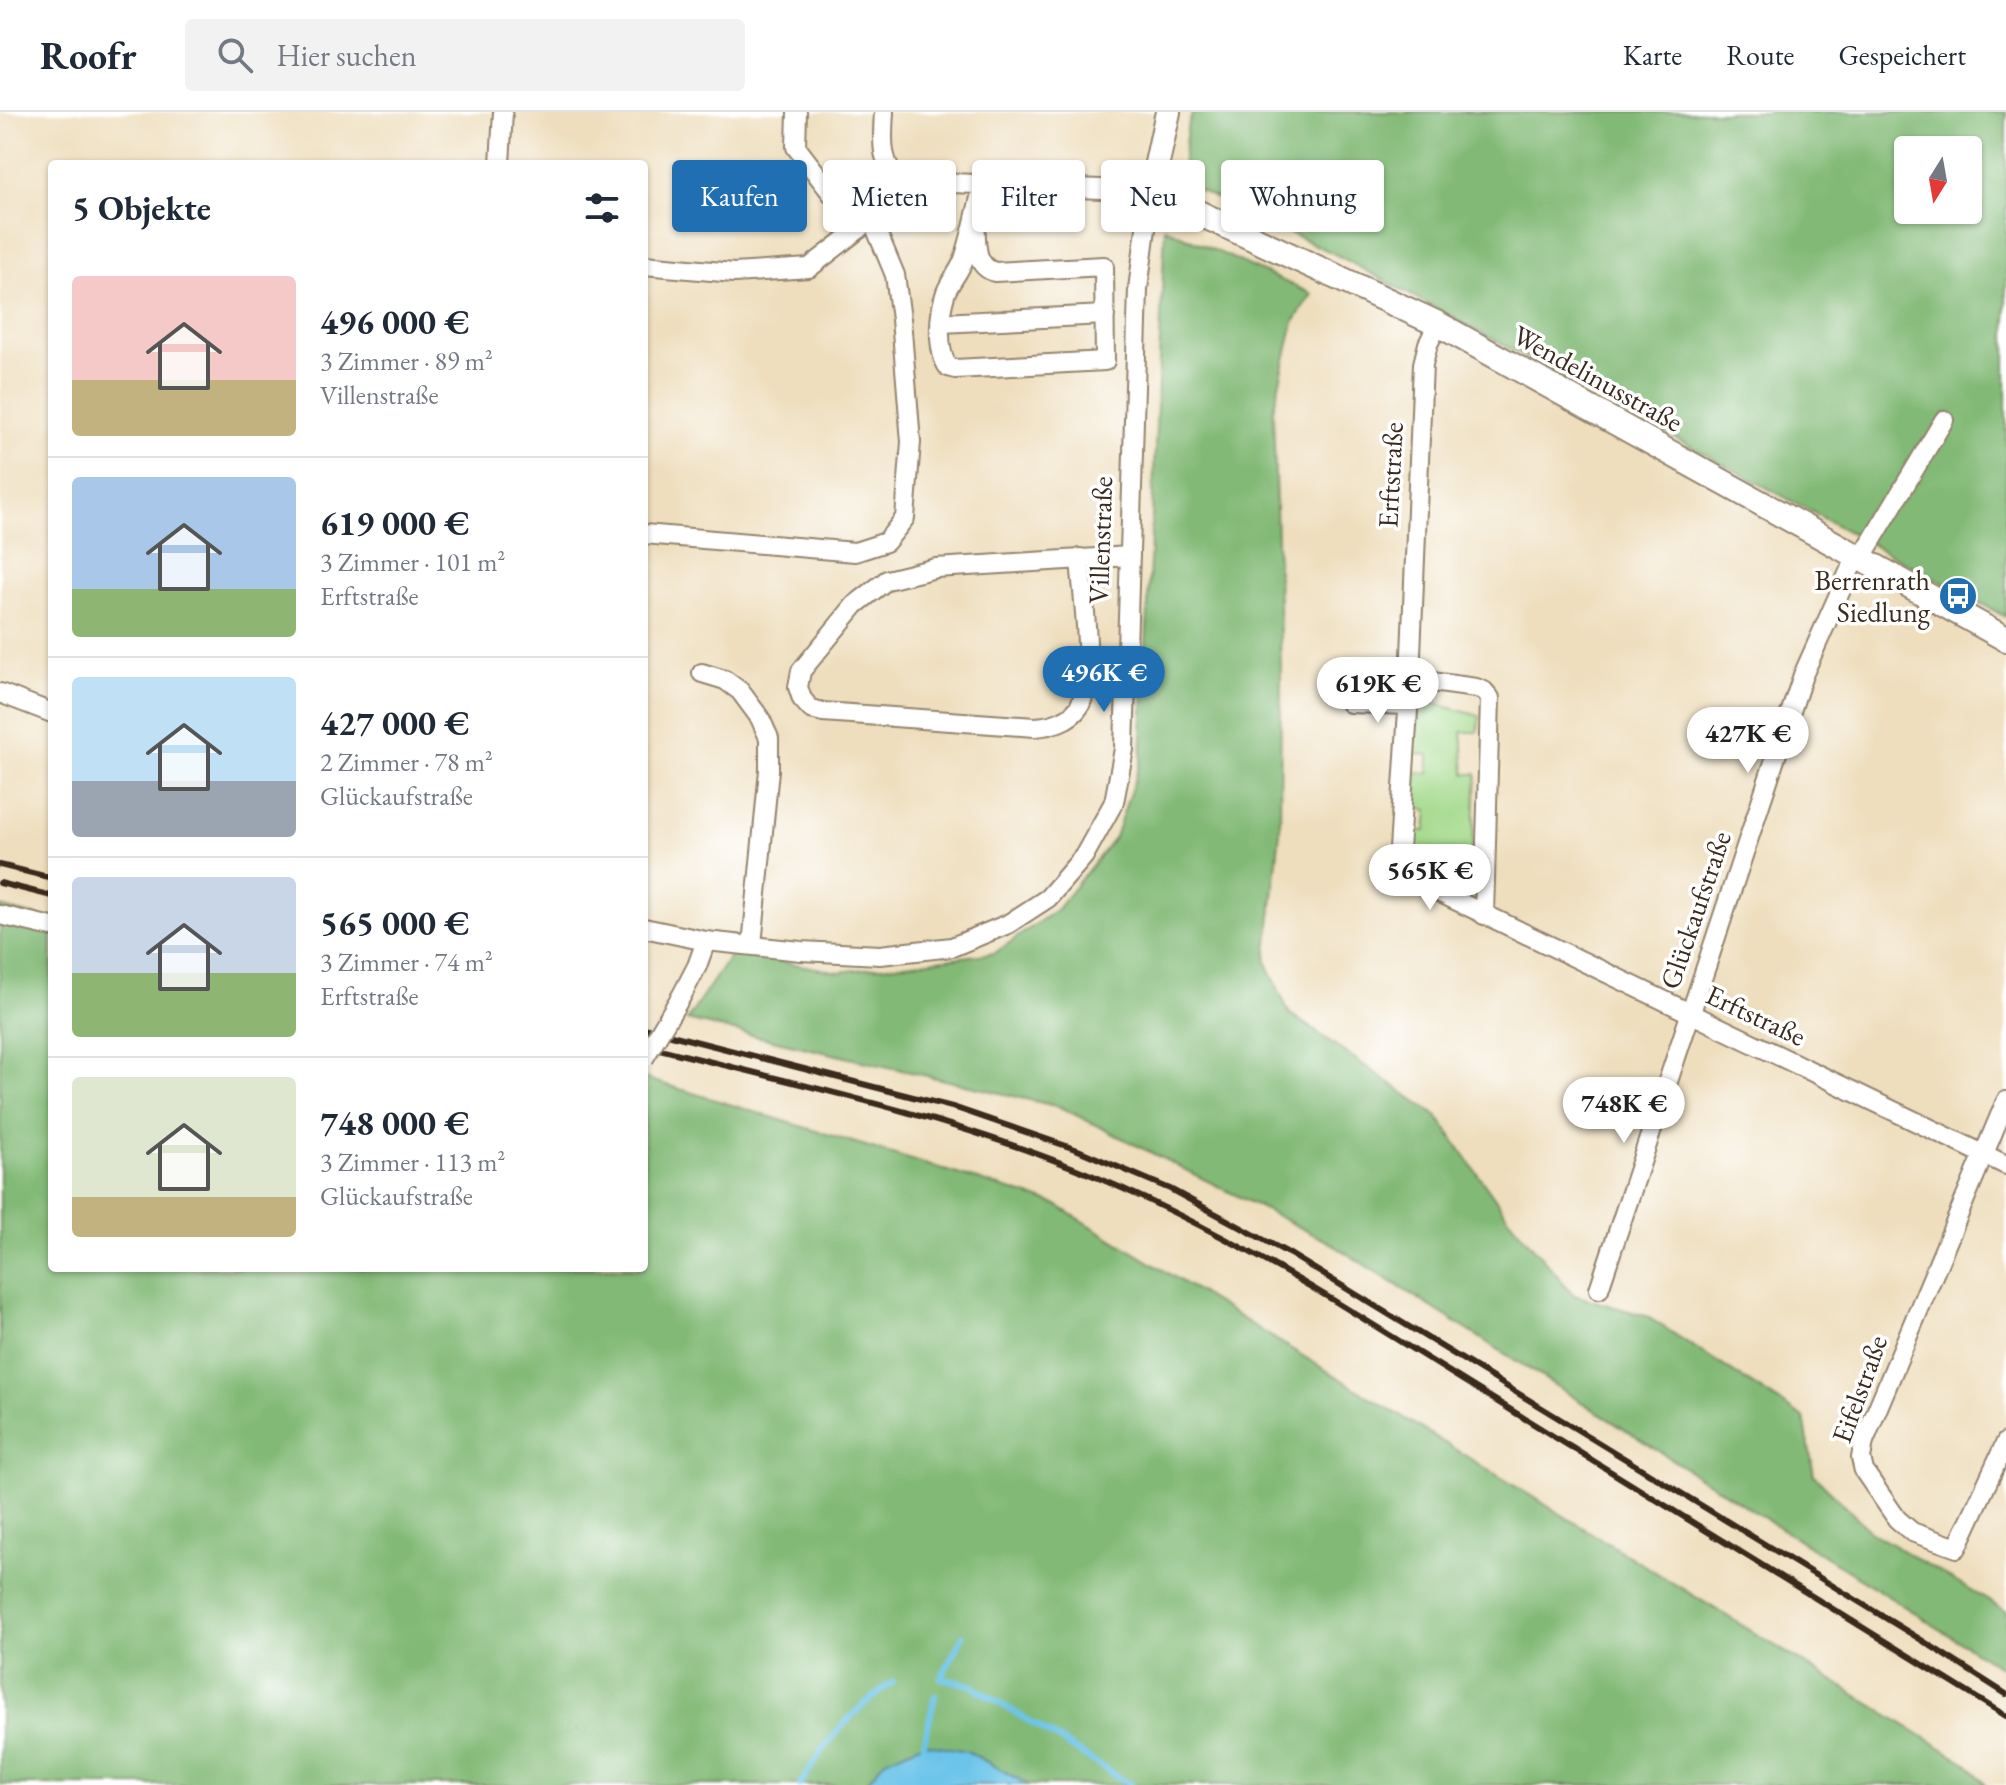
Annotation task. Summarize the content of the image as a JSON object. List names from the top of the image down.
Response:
{
  "streets": {
    "main road": ["Wendelinusstraße", "Villenstraße"],
    "street": ["Erftstraße", "Glückaufstraße", "Eifelstraße"]
  },
  "crossings": [
    ["Wendelinusstraße", "Erftstraße"],
    ["Wendelinusstraße", "Glückaufstraße"],
    ["Erftstraße", "Glückaufstraße"],
    ["Erftstraße", "Eifelstraße"]
  ],
  "places": {
    "bus stop": ["Berrenrath Siedlung"]
  },
  "north": "bottom",
  "page": {
    "header": "Roofr",
    "search": "Hier suchen",
    "nav": ["Karte", "Route", "Gespeichert"],
    "chip": [
      "Kaufen",
      "Mieten",
      "Filter",
      "Neu",
      "Wohnung"
    ],
    "heading": "5 Objekte",
    "list": [
      {
        "name": "496 000 €",
        "note": "3 Zimmer · 89 m² · Villenstraße"
      },
      {
        "name": "619 000 €",
        "note": "3 Zimmer · 101 m² · Erftstraße"
      },
      {
        "name": "427 000 €",
        "note": "2 Zimmer · 78 m² · Glückaufstraße"
      },
      {
        "name": "565 000 €",
        "note": "3 Zimmer · 74 m² · Erftstraße"
      },
      {
        "name": "748 000 €",
        "note": "3 Zimmer · 113 m² · Glückaufstraße"
      }
    ],
    "price": [
      "496K €",
      "619K €",
      "427K €",
      "565K €",
      "748K €"
    ]
  }
}
